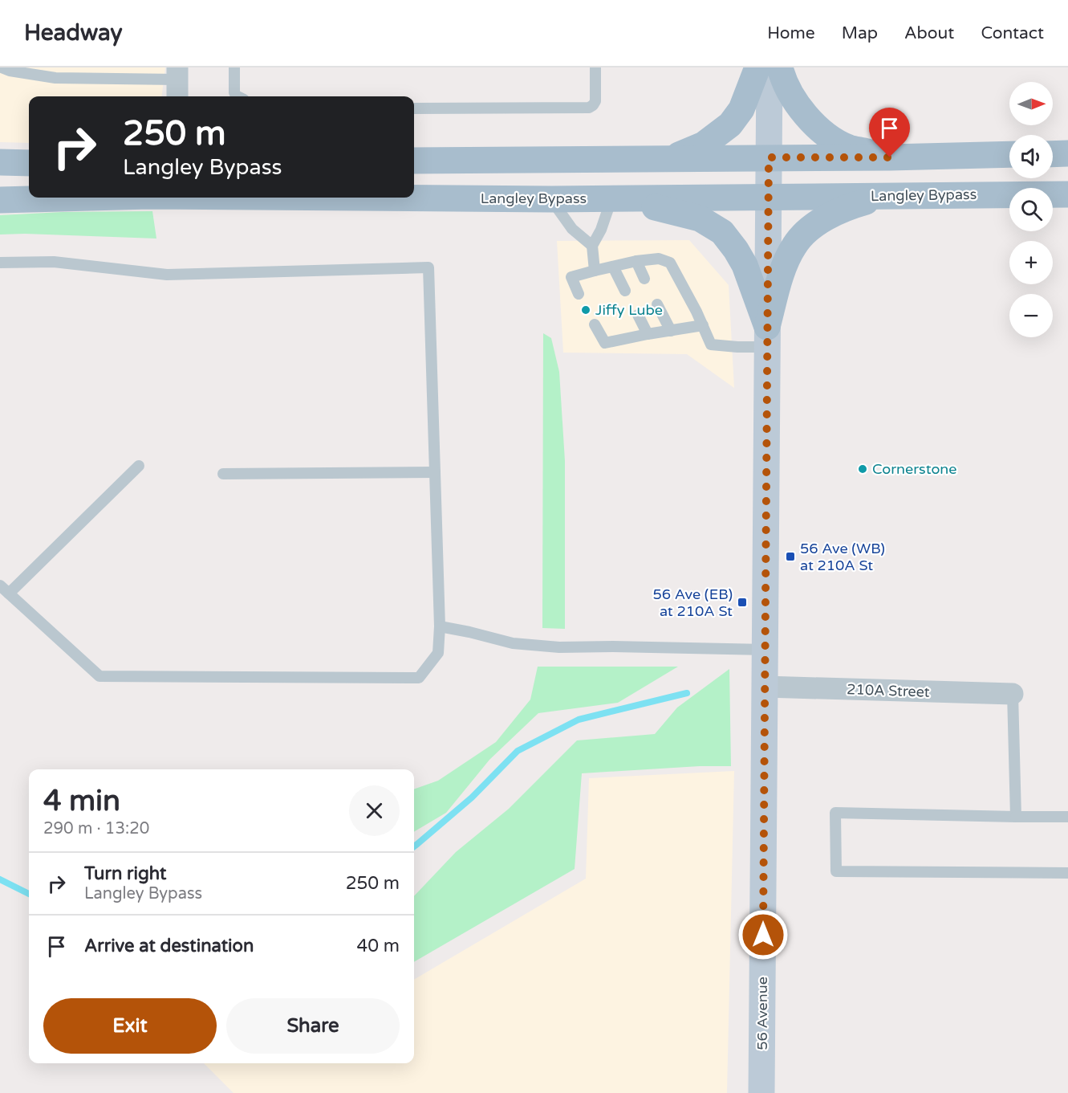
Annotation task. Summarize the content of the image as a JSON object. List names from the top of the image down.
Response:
{
  "streets": {
    "main road": ["Langley Bypass", "56 Avenue"],
    "street": ["210A Street"]
  },
  "crossings": [
    ["Langley Bypass", "56 Avenue"],
    ["210A Street", "56 Avenue"]
  ],
  "places": {
    "other": ["Jiffy Lube", "Cornerstone"],
    "transit": ["56 Ave (WB) at 210A St", "56 Ave (EB) at 210A St"]
  },
  "north": "right",
  "page": {
    "header": "Headway",
    "nav": [
      "Home",
      "Map",
      "About",
      "Contact"
    ],
    "map_buttons": ["+", "−"],
    "turn": ["250 m", "Langley Bypass"],
    "heading": ["4 min", "290 m · 13:20"],
    "list": [
      {
        "name": "Turn right",
        "note": "Langley Bypass",
        "value": "250 m"
      },
      {
        "name": "Arrive at destination",
        "value": "40 m"
      }
    ],
    "buttons": ["Exit", "Share"]
  }
}
